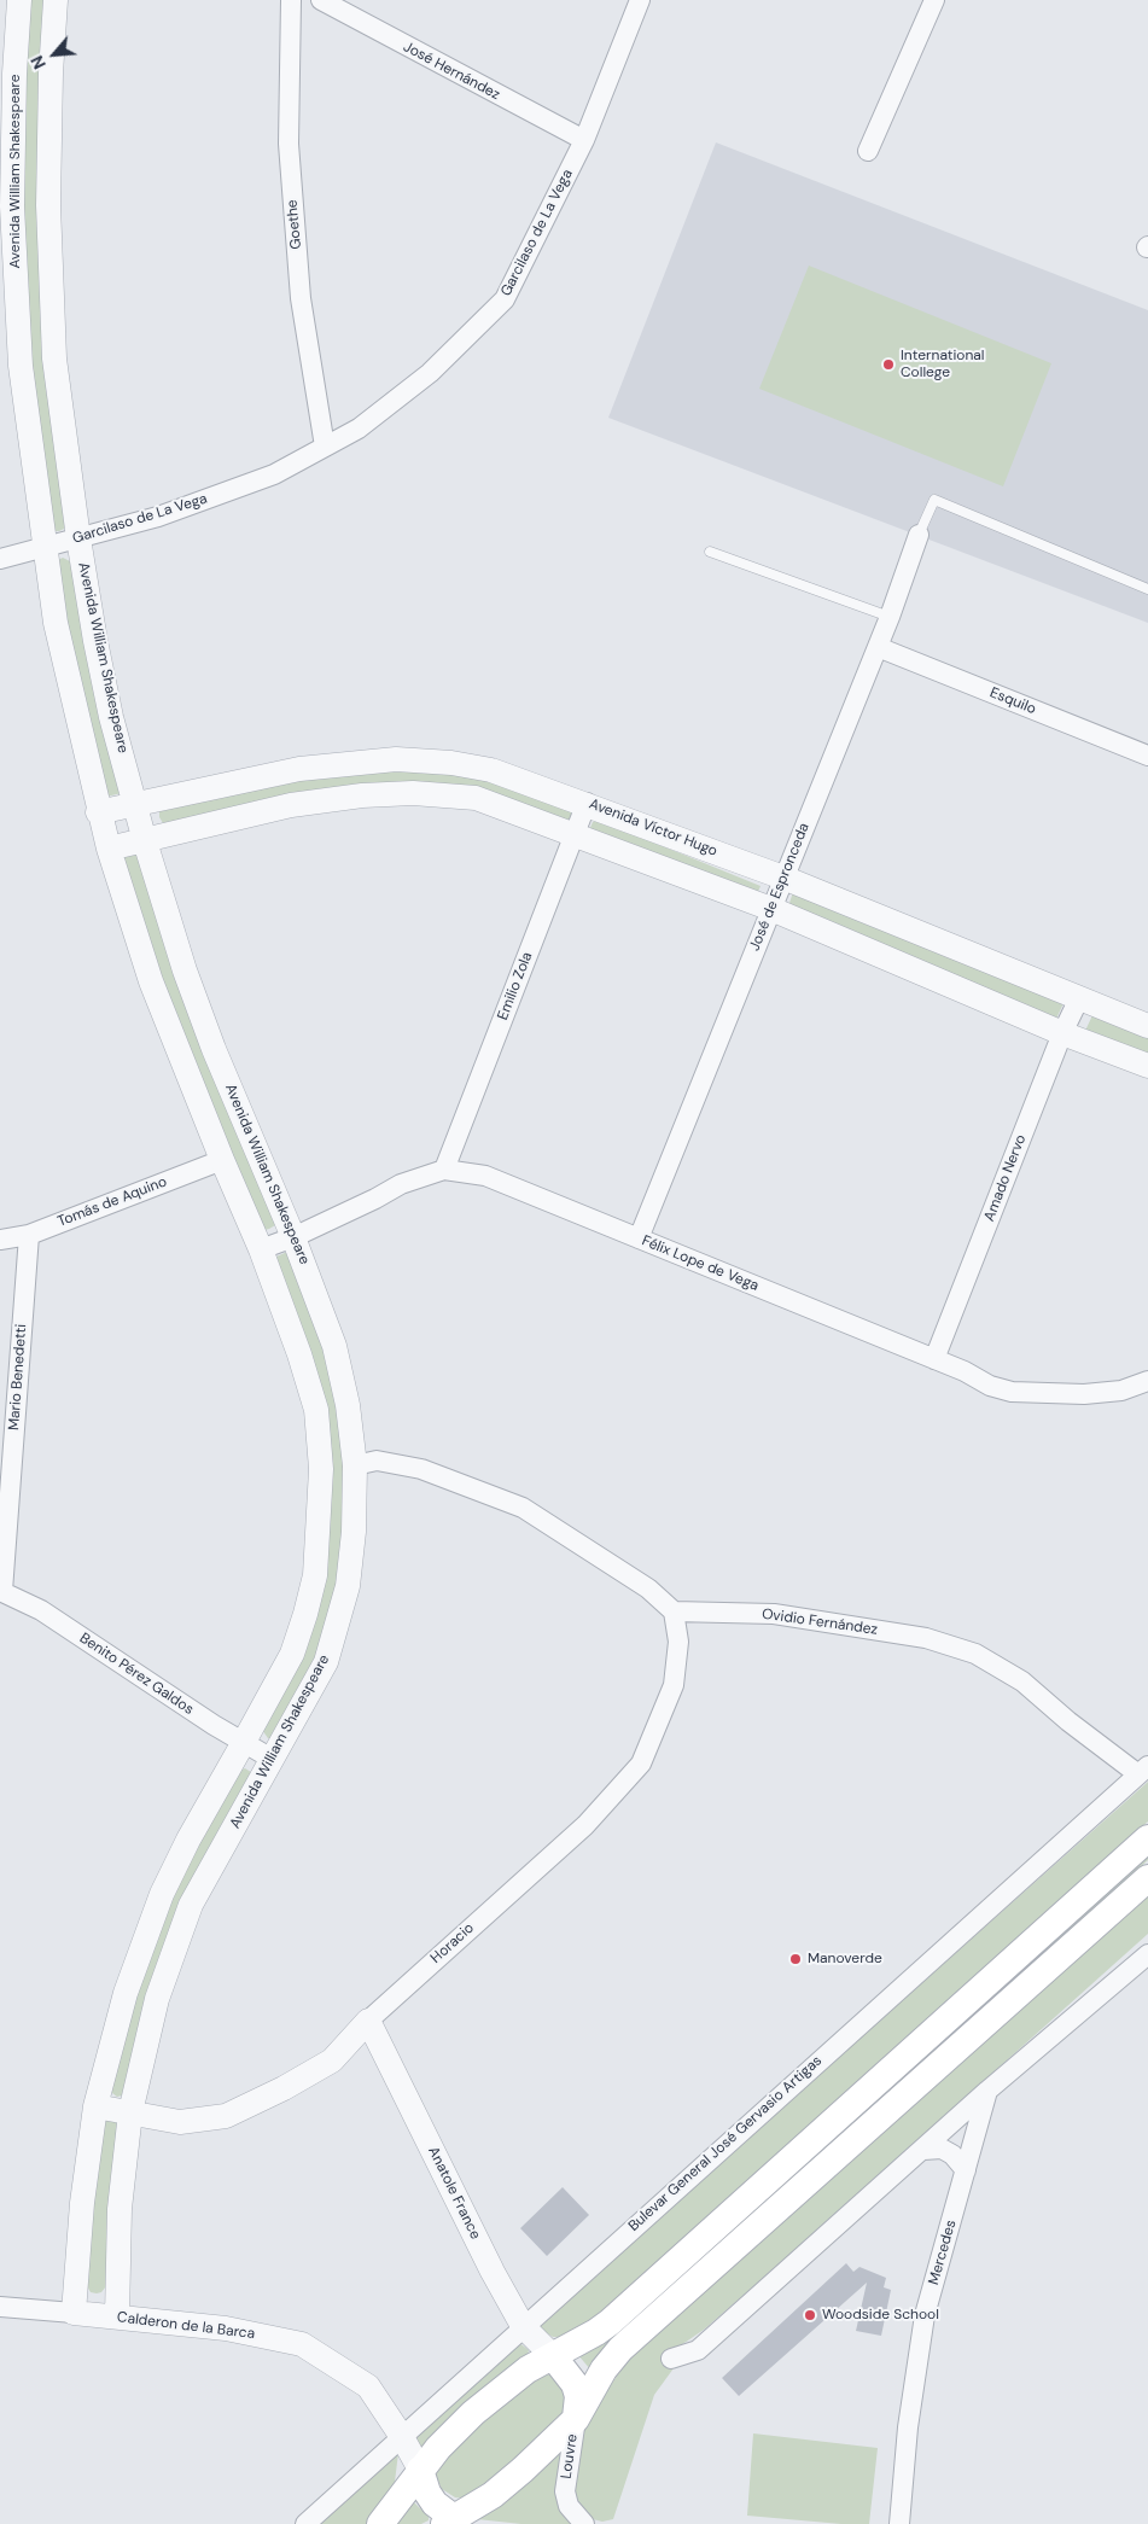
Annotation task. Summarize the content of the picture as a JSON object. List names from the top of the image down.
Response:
{
  "streets": {
    "street": [
      "José Hernández",
      "Avenida William Shakespeare",
      "Goethe",
      "Garcilaso de La Vega",
      "Esquilo",
      "Avenida Víctor Hugo",
      "José de Espronceda",
      "Emilio Zola",
      "Amado Nervo",
      "Tomás de Aquino",
      "Félix Lope de Vega",
      "Mario Benedetti",
      "Ovidio Fernández",
      "Benito Pérez Galdos",
      "Horacio",
      "Bulevar General José Gervasio Artigas",
      "Anatole France",
      "Mercedes",
      "Calderon de la Barca",
      "Louvre"
    ]
  },
  "crossings": [
    ["José Hernández", "Garcilaso de La Vega"],
    ["Avenida William Shakespeare", "Garcilaso de La Vega"],
    ["Avenida William Shakespeare", "Avenida Víctor Hugo"],
    ["Avenida William Shakespeare", "Tomás de Aquino"],
    ["Avenida William Shakespeare", "Félix Lope de Vega"],
    ["Avenida William Shakespeare", "Benito Pérez Galdos"],
    ["Avenida William Shakespeare", "Horacio"],
    ["Avenida William Shakespeare", "Calderon de la Barca"],
    ["Goethe", "Garcilaso de La Vega"],
    ["Esquilo", "José de Espronceda"],
    ["Avenida Víctor Hugo", "José de Espronceda"],
    ["Avenida Víctor Hugo", "Emilio Zola"],
    ["Avenida Víctor Hugo", "Amado Nervo"],
    ["José de Espronceda", "Félix Lope de Vega"],
    ["Emilio Zola", "Félix Lope de Vega"],
    ["Amado Nervo", "Félix Lope de Vega"],
    ["Tomás de Aquino", "Mario Benedetti"],
    ["Mario Benedetti", "Benito Pérez Galdos"],
    ["Ovidio Fernández", "Horacio"],
    ["Ovidio Fernández", "Bulevar General José Gervasio Artigas"],
    ["Horacio", "Anatole France"],
    ["Bulevar General José Gervasio Artigas", "Anatole France"],
    ["Bulevar General José Gervasio Artigas", "Calderon de la Barca"]
  ],
  "places": ["International College", "Manoverde", "Woodside School"],
  "north": "bottom left"
}
